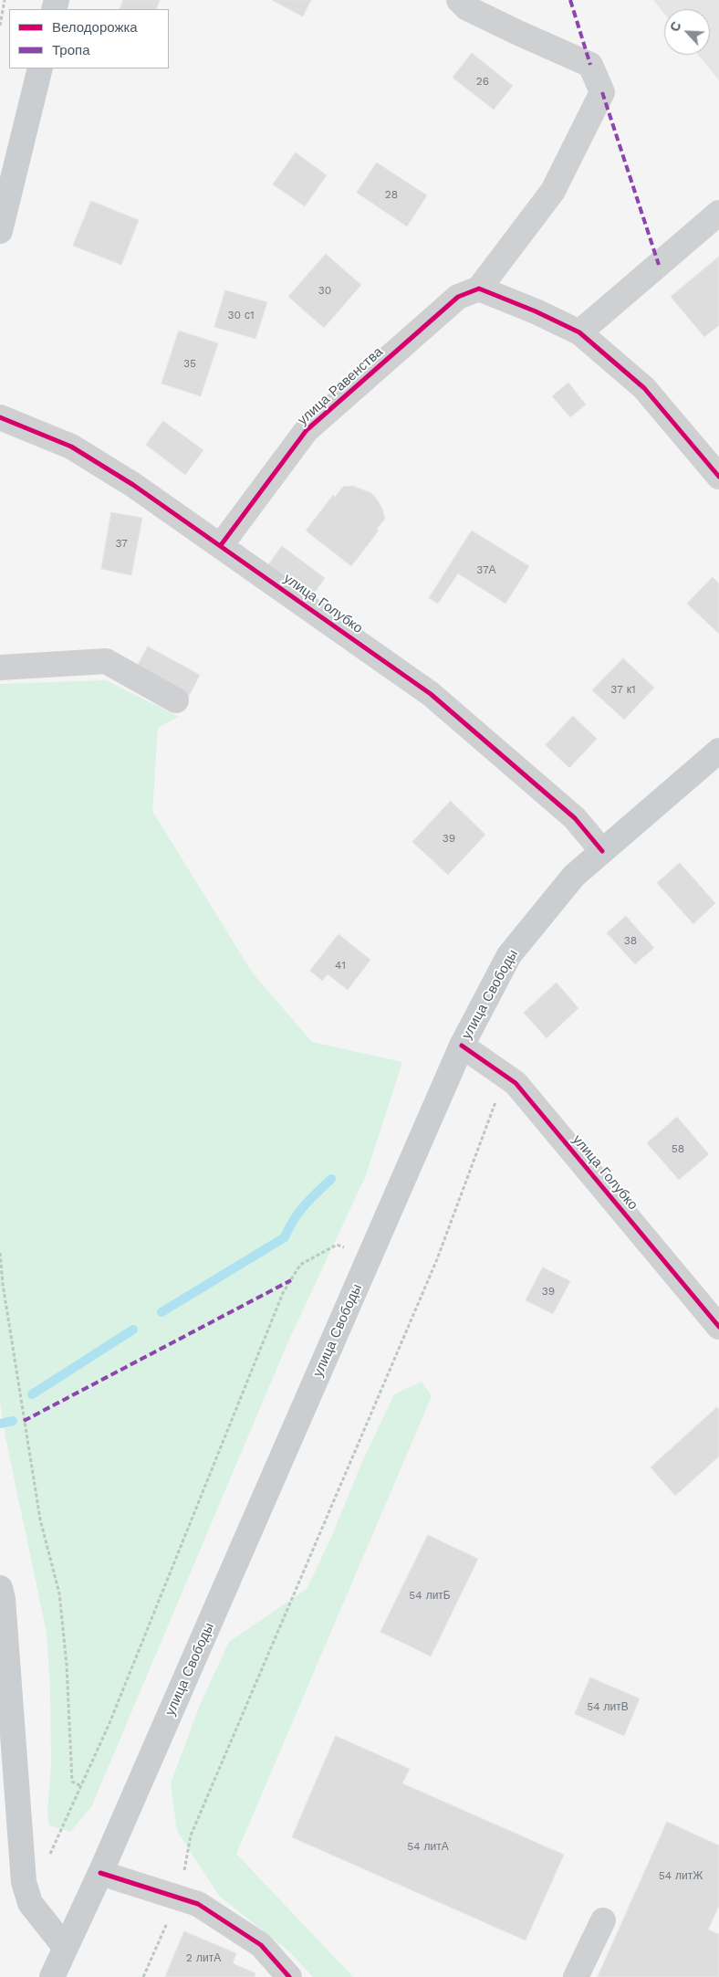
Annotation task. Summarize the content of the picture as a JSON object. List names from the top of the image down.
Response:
{
  "streets": {
    "main road": ["улица Свободы"],
    "street": ["улица Равенства", "улица Голубко"]
  },
  "crossings": [
    ["улица Равенства", "улица Голубко"],
    ["улица Голубко", "улица Свободы"]
  ],
  "house_numbers": [
    "26",
    "28",
    "30",
    "30 с1",
    "35",
    "37",
    "37А",
    "37 к1",
    "39",
    "38",
    "41",
    "58",
    "39",
    "54 литБ",
    "54 литВ",
    "54 литА",
    "54 литЖ",
    "2 литА"
  ],
  "legend": ["Велодорожка", "Тропа"],
  "north": "top left"
}
